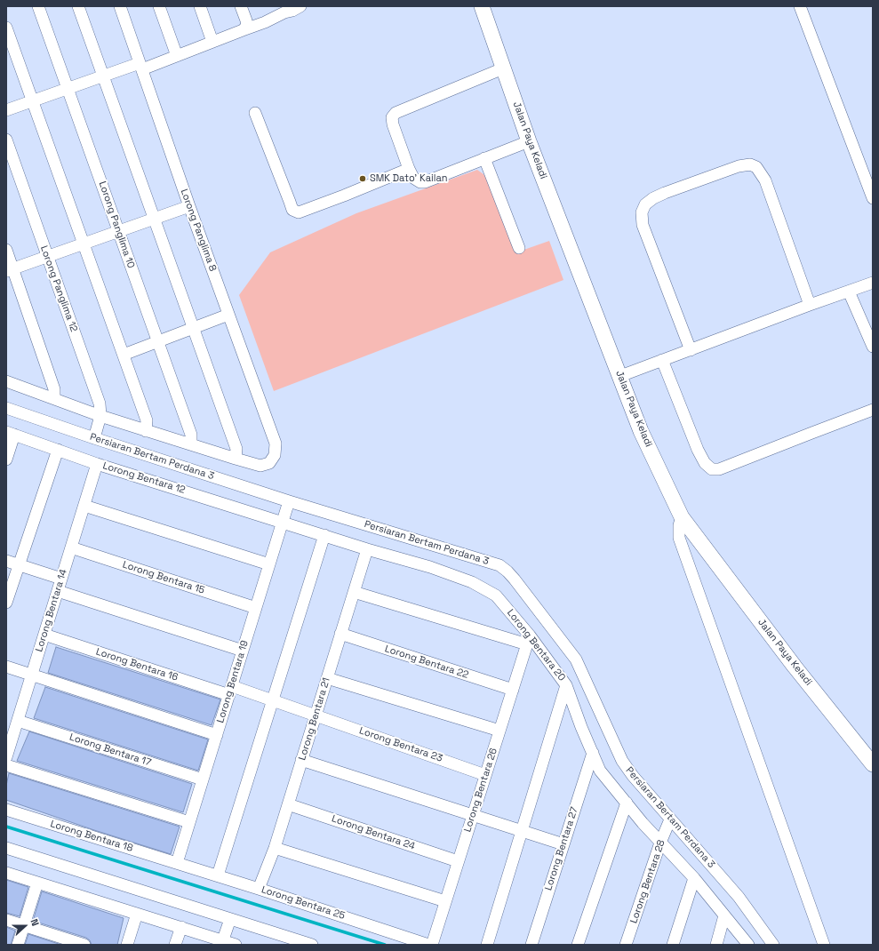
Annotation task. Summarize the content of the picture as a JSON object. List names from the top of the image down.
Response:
{
  "streets": {
    "main road": ["Jalan Paya Keladi"],
    "street": [
      "Lorong Panglima 10",
      "Lorong Panglima 8",
      "Lorong Panglima 12",
      "Persiaran Bertam Perdana 3",
      "Lorong Bentara 12",
      "Lorong Bentara 15",
      "Lorong Bentara 14",
      "Lorong Bentara 20",
      "Lorong Bentara 22",
      "Lorong Bentara 16",
      "Lorong Bentara 19",
      "Lorong Bentara 21",
      "Lorong Bentara 23",
      "Lorong Bentara 17",
      "Lorong Bentara 26",
      "Lorong Bentara 24",
      "Lorong Bentara 18",
      "Lorong Bentara 27",
      "Lorong Bentara 28",
      "Lorong Bentara 25"
    ]
  },
  "crossings": [
    ["Lorong Panglima 12", "Persiaran Bertam Perdana 3"],
    ["Persiaran Bertam Perdana 3", "Lorong Bentara 19"],
    ["Persiaran Bertam Perdana 3", "Lorong Bentara 28"],
    ["Lorong Bentara 12", "Lorong Bentara 14"],
    ["Lorong Bentara 12", "Lorong Bentara 20"],
    ["Lorong Bentara 12", "Lorong Bentara 19"],
    ["Lorong Bentara 15", "Lorong Bentara 14"],
    ["Lorong Bentara 15", "Lorong Bentara 19"],
    ["Lorong Bentara 14", "Lorong Bentara 16"],
    ["Lorong Bentara 14", "Lorong Bentara 17"],
    ["Lorong Bentara 20", "Lorong Bentara 19"],
    ["Lorong Bentara 20", "Lorong Bentara 21"],
    ["Lorong Bentara 20", "Lorong Bentara 26"],
    ["Lorong Bentara 20", "Lorong Bentara 27"],
    ["Lorong Bentara 20", "Lorong Bentara 28"],
    ["Lorong Bentara 22", "Lorong Bentara 21"],
    ["Lorong Bentara 22", "Lorong Bentara 26"],
    ["Lorong Bentara 16", "Lorong Bentara 19"],
    ["Lorong Bentara 16", "Lorong Bentara 23"],
    ["Lorong Bentara 19", "Lorong Bentara 17"],
    ["Lorong Bentara 19", "Lorong Bentara 18"],
    ["Lorong Bentara 19", "Lorong Bentara 25"],
    ["Lorong Bentara 21", "Lorong Bentara 23"],
    ["Lorong Bentara 21", "Lorong Bentara 24"],
    ["Lorong Bentara 21", "Lorong Bentara 25"],
    ["Lorong Bentara 23", "Lorong Bentara 26"],
    ["Lorong Bentara 26", "Lorong Bentara 24"],
    ["Lorong Bentara 18", "Lorong Bentara 25"]
  ],
  "places": ["SMK Dato' Kailan"],
  "north": "right"
}
